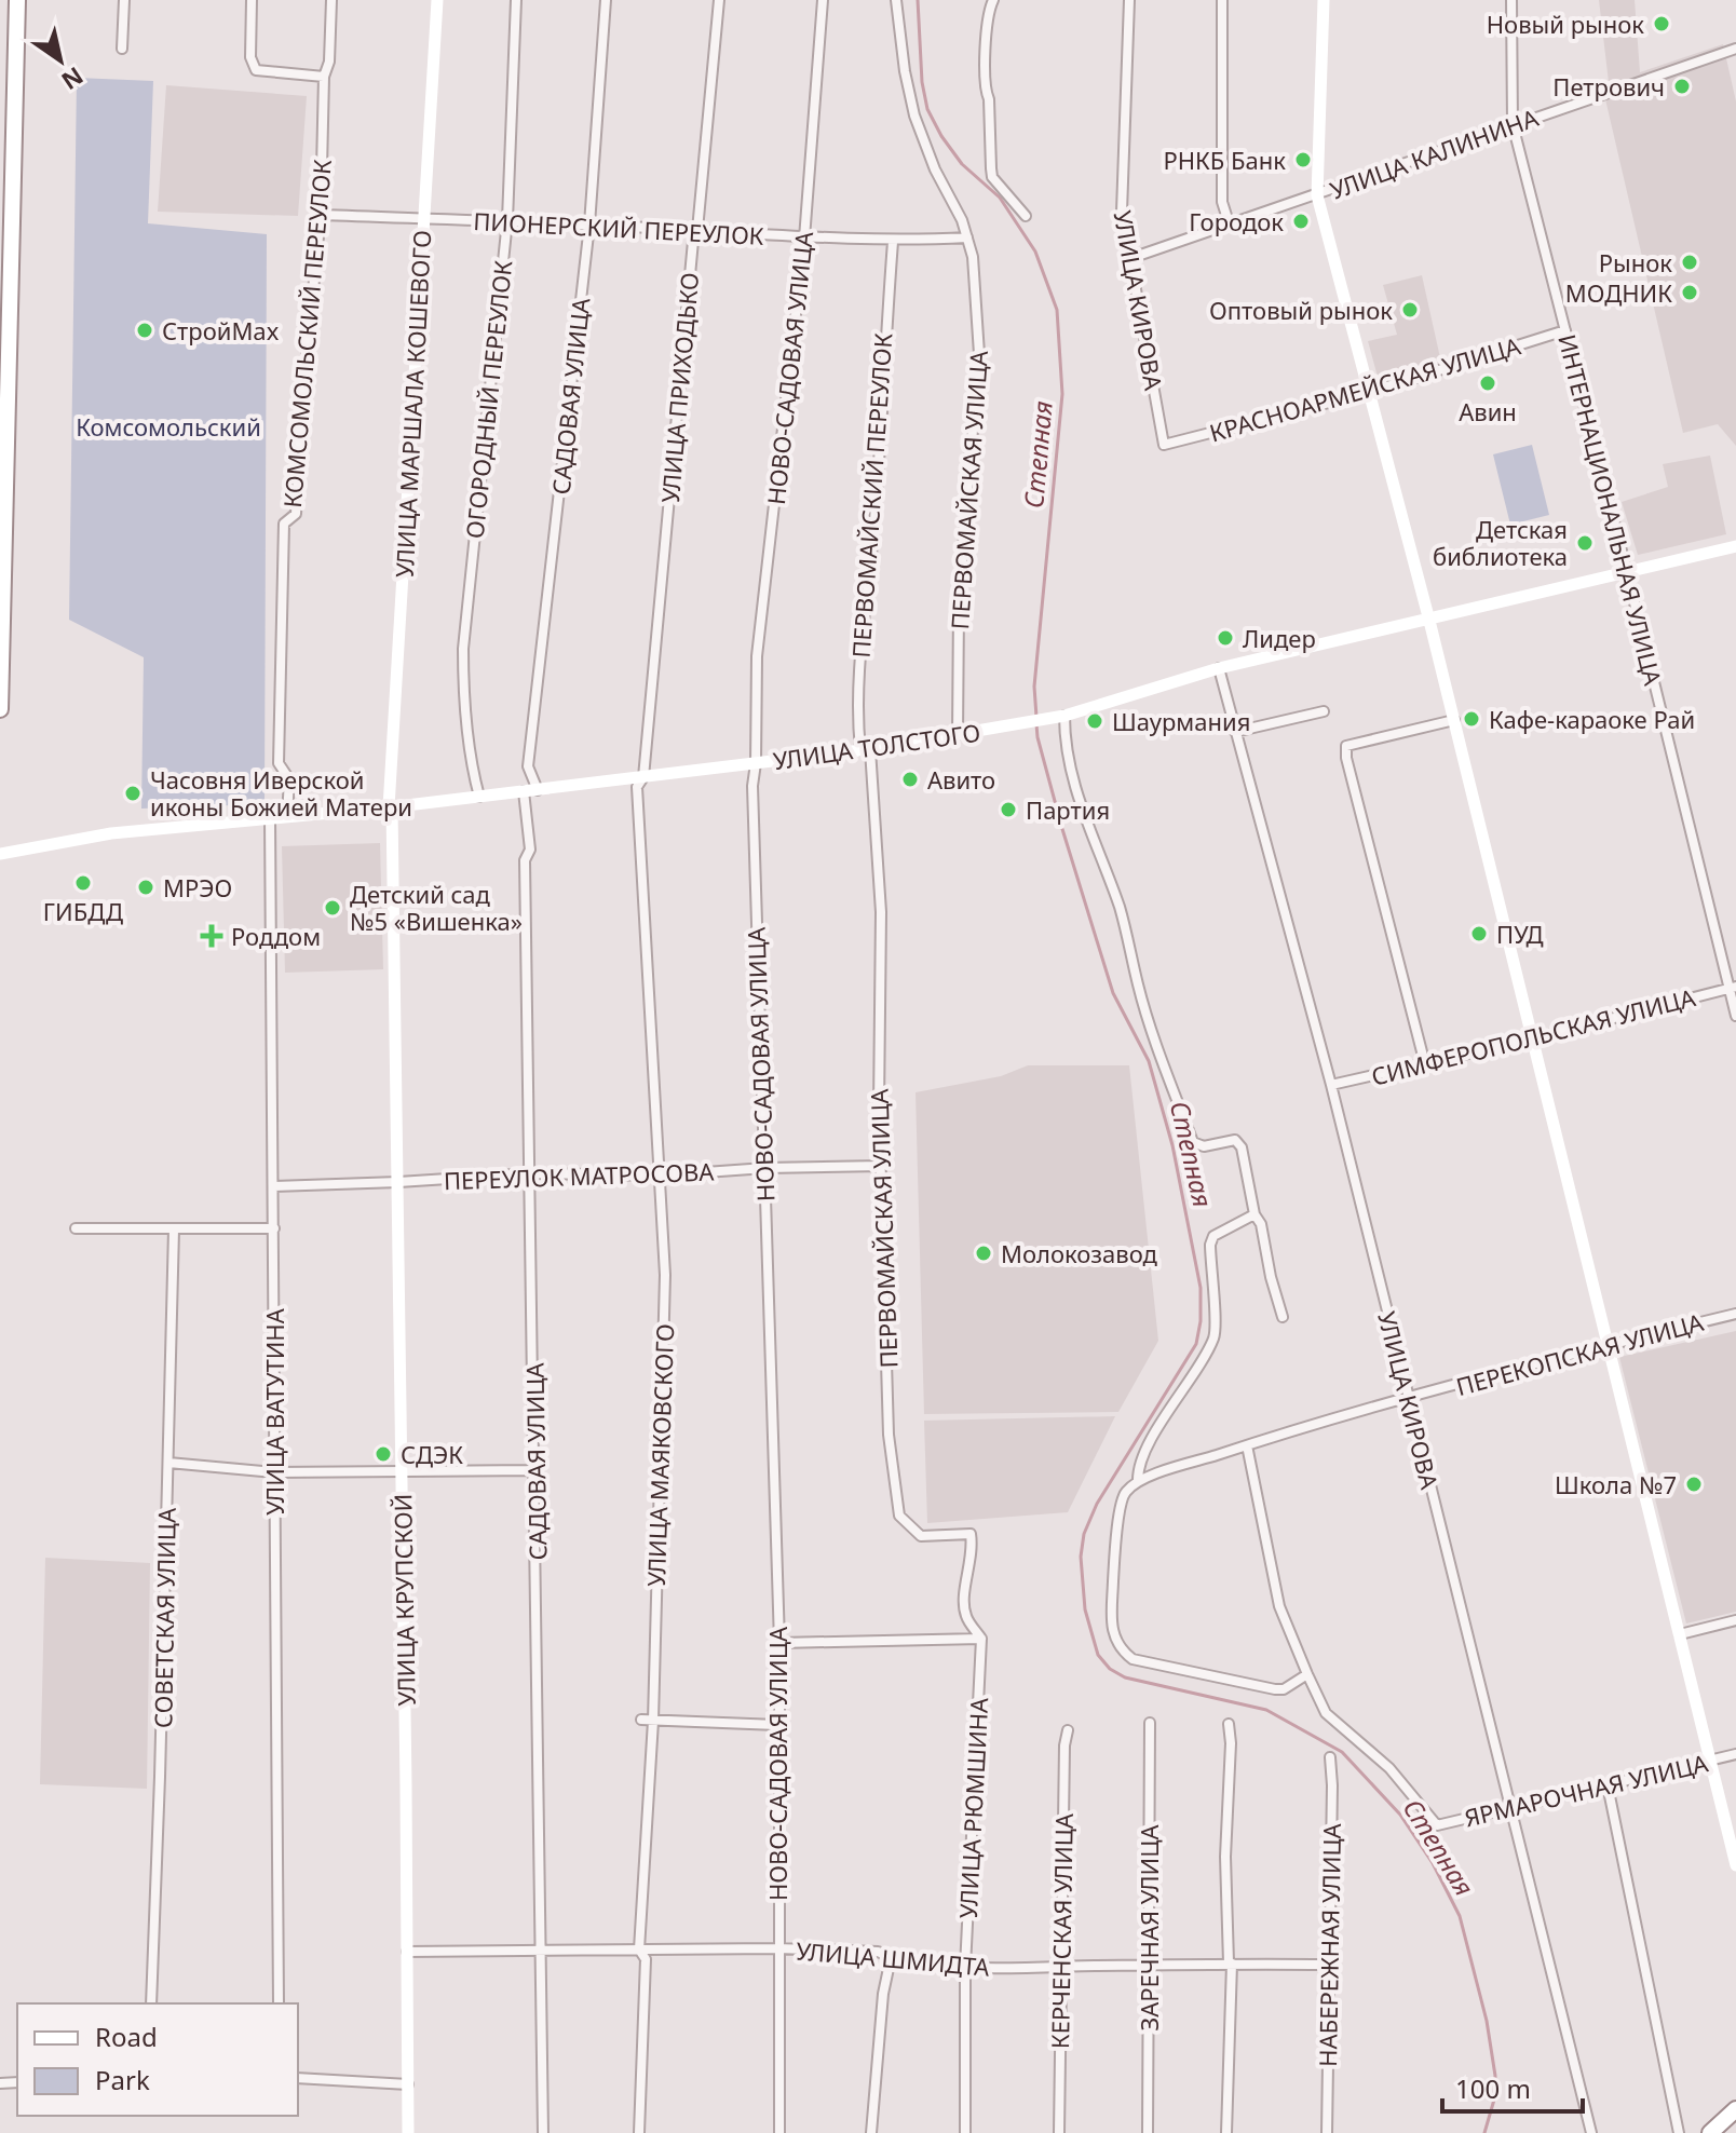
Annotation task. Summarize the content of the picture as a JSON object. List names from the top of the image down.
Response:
{
  "streets": {
    "main road": ["УЛИЦА МАРШАЛА КОШЕВОГО", "УЛИЦА ТОЛСТОГО", "УЛИЦА КРУПСКОЙ"],
    "street": [
      "УЛИЦА КАЛИНИНА",
      "ПИОНЕРСКИЙ ПЕРЕУЛОК",
      "УЛИЦА КИРОВА",
      "КОМСОМОЛЬСКИЙ ПЕРЕУЛОК",
      "НОВО-САДОВАЯ УЛИЦА",
      "УЛИЦА ПРИХОДЬКО",
      "КРАСНОАРМЕЙСКАЯ УЛИЦА",
      "САДОВАЯ УЛИЦА",
      "ОГОРОДНЫЙ ПЕРЕУЛОК",
      "ПЕРВОМАЙСКАЯ УЛИЦА",
      "ПЕРВОМАЙСКИЙ ПЕРЕУЛОК",
      "ИНТЕРНАЦИОНАЛЬНАЯ УЛИЦА",
      "СИМФЕРОПОЛЬСКАЯ УЛИЦА",
      "ПЕРЕУЛОК МАТРОСОВА",
      "ПЕРЕКОПСКАЯ УЛИЦА",
      "УЛИЦА ВАТУТИНА",
      "УЛИЦА МАЯКОВСКОГО",
      "СОВЕТСКАЯ УЛИЦА",
      "ЯРМАРОЧНАЯ УЛИЦА",
      "УЛИЦА РЮМШИНА",
      "ЗАРЕЧНАЯ УЛИЦА",
      "КЕРЧЕНСКАЯ УЛИЦА",
      "НАБЕРЕЖНАЯ УЛИЦА",
      "УЛИЦА ШМИДТА"
    ]
  },
  "crossings": [
    ["УЛИЦА КАЛИНИНА", "УЛИЦА КИРОВА"],
    ["УЛИЦА КАЛИНИНА", "ИНТЕРНАЦИОНАЛЬНАЯ УЛИЦА"],
    ["ПИОНЕРСКИЙ ПЕРЕУЛОК", "КОМСОМОЛЬСКИЙ ПЕРЕУЛОК"],
    ["ПИОНЕРСКИЙ ПЕРЕУЛОК", "НОВО-САДОВАЯ УЛИЦА"],
    ["ПИОНЕРСКИЙ ПЕРЕУЛОК", "УЛИЦА ПРИХОДЬКО"],
    ["ПИОНЕРСКИЙ ПЕРЕУЛОК", "САДОВАЯ УЛИЦА"],
    ["ПИОНЕРСКИЙ ПЕРЕУЛОК", "ОГОРОДНЫЙ ПЕРЕУЛОК"],
    ["ПИОНЕРСКИЙ ПЕРЕУЛОК", "УЛИЦА МАРШАЛА КОШЕВОГО"],
    ["ПИОНЕРСКИЙ ПЕРЕУЛОК", "ПЕРВОМАЙСКАЯ УЛИЦА"],
    ["ПИОНЕРСКИЙ ПЕРЕУЛОК", "ПЕРВОМАЙСКИЙ ПЕРЕУЛОК"],
    ["УЛИЦА КИРОВА", "КРАСНОАРМЕЙСКАЯ УЛИЦА"],
    ["УЛИЦА КИРОВА", "УЛИЦА ТОЛСТОГО"],
    ["УЛИЦА КИРОВА", "СИМФЕРОПОЛЬСКАЯ УЛИЦА"],
    ["УЛИЦА КИРОВА", "ПЕРЕКОПСКАЯ УЛИЦА"],
    ["УЛИЦА КИРОВА", "ЯРМАРОЧНАЯ УЛИЦА"],
    ["КОМСОМОЛЬСКИЙ ПЕРЕУЛОК", "УЛИЦА ТОЛСТОГО"],
    ["НОВО-САДОВАЯ УЛИЦА", "УЛИЦА ТОЛСТОГО"],
    ["НОВО-САДОВАЯ УЛИЦА", "ПЕРЕУЛОК МАТРОСОВА"],
    ["НОВО-САДОВАЯ УЛИЦА", "УЛИЦА ШМИДТА"],
    ["УЛИЦА ПРИХОДЬКО", "УЛИЦА ТОЛСТОГО"],
    ["УЛИЦА ПРИХОДЬКО", "УЛИЦА МАЯКОВСКОГО"],
    ["КРАСНОАРМЕЙСКАЯ УЛИЦА", "ИНТЕРНАЦИОНАЛЬНАЯ УЛИЦА"],
    ["САДОВАЯ УЛИЦА", "УЛИЦА ТОЛСТОГО"],
    ["САДОВАЯ УЛИЦА", "ПЕРЕУЛОК МАТРОСОВА"],
    ["САДОВАЯ УЛИЦА", "УЛИЦА ШМИДТА"],
    ["ОГОРОДНЫЙ ПЕРЕУЛОК", "УЛИЦА ТОЛСТОГО"],
    ["УЛИЦА МАРШАЛА КОШЕВОГО", "УЛИЦА ТОЛСТОГО"],
    ["УЛИЦА МАРШАЛА КОШЕВОГО", "УЛИЦА КРУПСКОЙ"],
    ["ПЕРВОМАЙСКАЯ УЛИЦА", "ПЕРВОМАЙСКИЙ ПЕРЕУЛОК"],
    ["ПЕРВОМАЙСКАЯ УЛИЦА", "УЛИЦА ТОЛСТОГО"],
    ["ПЕРВОМАЙСКАЯ УЛИЦА", "ПЕРЕУЛОК МАТРОСОВА"],
    ["ПЕРВОМАЙСКАЯ УЛИЦА", "УЛИЦА РЮМШИНА"],
    ["ПЕРВОМАЙСКИЙ ПЕРЕУЛОК", "УЛИЦА ТОЛСТОГО"],
    ["ИНТЕРНАЦИОНАЛЬНАЯ УЛИЦА", "УЛИЦА ТОЛСТОГО"],
    ["ИНТЕРНАЦИОНАЛЬНАЯ УЛИЦА", "СИМФЕРОПОЛЬСКАЯ УЛИЦА"],
    ["УЛИЦА ТОЛСТОГО", "УЛИЦА ВАТУТИНА"],
    ["УЛИЦА ТОЛСТОГО", "УЛИЦА МАЯКОВСКОГО"],
    ["УЛИЦА ТОЛСТОГО", "УЛИЦА КРУПСКОЙ"],
    ["ПЕРЕУЛОК МАТРОСОВА", "УЛИЦА ВАТУТИНА"],
    ["ПЕРЕУЛОК МАТРОСОВА", "УЛИЦА МАЯКОВСКОГО"],
    ["ПЕРЕУЛОК МАТРОСОВА", "УЛИЦА КРУПСКОЙ"],
    ["УЛИЦА МАЯКОВСКОГО", "УЛИЦА ШМИДТА"],
    ["УЛИЦА КРУПСКОЙ", "УЛИЦА ШМИДТА"],
    ["УЛИЦА РЮМШИНА", "УЛИЦА ШМИДТА"],
    ["ЗАРЕЧНАЯ УЛИЦА", "УЛИЦА ШМИДТА"],
    ["КЕРЧЕНСКАЯ УЛИЦА", "УЛИЦА ШМИДТА"],
    ["НАБЕРЕЖНАЯ УЛИЦА", "УЛИЦА ШМИДТА"]
  ],
  "water": ["Степная"],
  "parks": ["Комсомольский"],
  "places": {
    "other": [
      "Новый рынок",
      "Петрович",
      "РНКБ Банк",
      "Городок",
      "Рынок",
      "МОДНИК",
      "Оптовый рынок",
      "СтройMax",
      "Авин",
      "Детская библиотека",
      "Лидер",
      "Кафе-караоке Рай",
      "Шаурмания",
      "Авито",
      "Часовня Иверской иконы Божией Матери",
      "Партия",
      "ГИБДД",
      "МРЭО",
      "Детский сад №5 «Вишенка»",
      "ПУД",
      "Молокозавод",
      "СДЭК",
      "Школа №7"
    ],
    "health": ["Роддом"]
  },
  "legend": ["Road", "Park"],
  "scale_bar": "100 m",
  "north": "bottom right"
}
